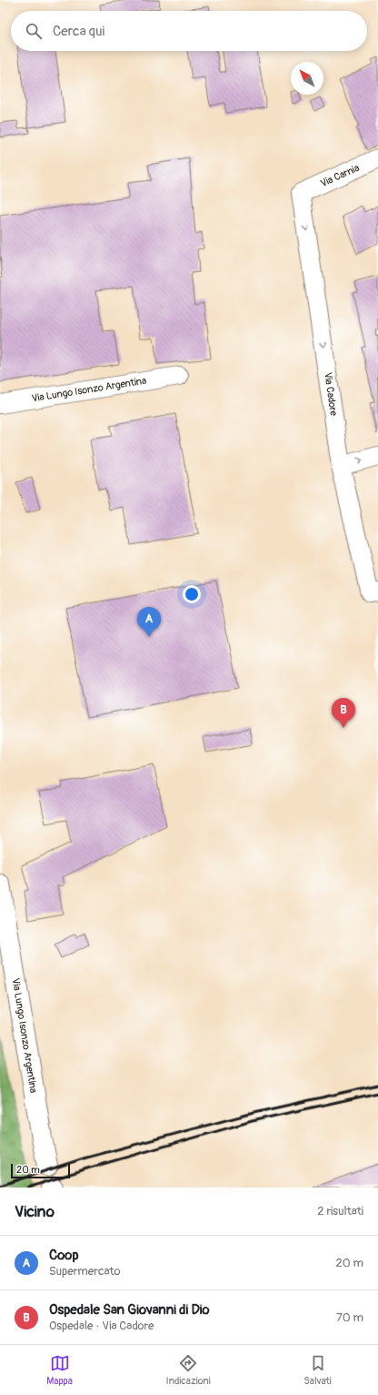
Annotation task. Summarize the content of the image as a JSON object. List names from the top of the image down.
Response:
{
  "streets": {
    "main road": ["Via Lungo Isonzo Argentina"],
    "street": ["Via Carnia", "Via Cadore"]
  },
  "crossings": [
    ["Via Carnia", "Via Cadore"]
  ],
  "one_way": ["Via Cadore"],
  "scale_bar": "20 m",
  "north": "top left",
  "page": {
    "search": "Cerca qui",
    "pins": ["A", "B"],
    "scale": "20 m",
    "heading": ["Vicino", "2 risultati"],
    "list": [
      {
        "mark": "A",
        "name": "Coop",
        "note": "Supermercato",
        "value": "20 m"
      },
      {
        "mark": "B",
        "name": "Ospedale San Giovanni di Dio",
        "note": "Ospedale · Via Cadore",
        "value": "70 m"
      }
    ],
    "nav": ["Mappa", "Indicazioni", "Salvati"]
  }
}
